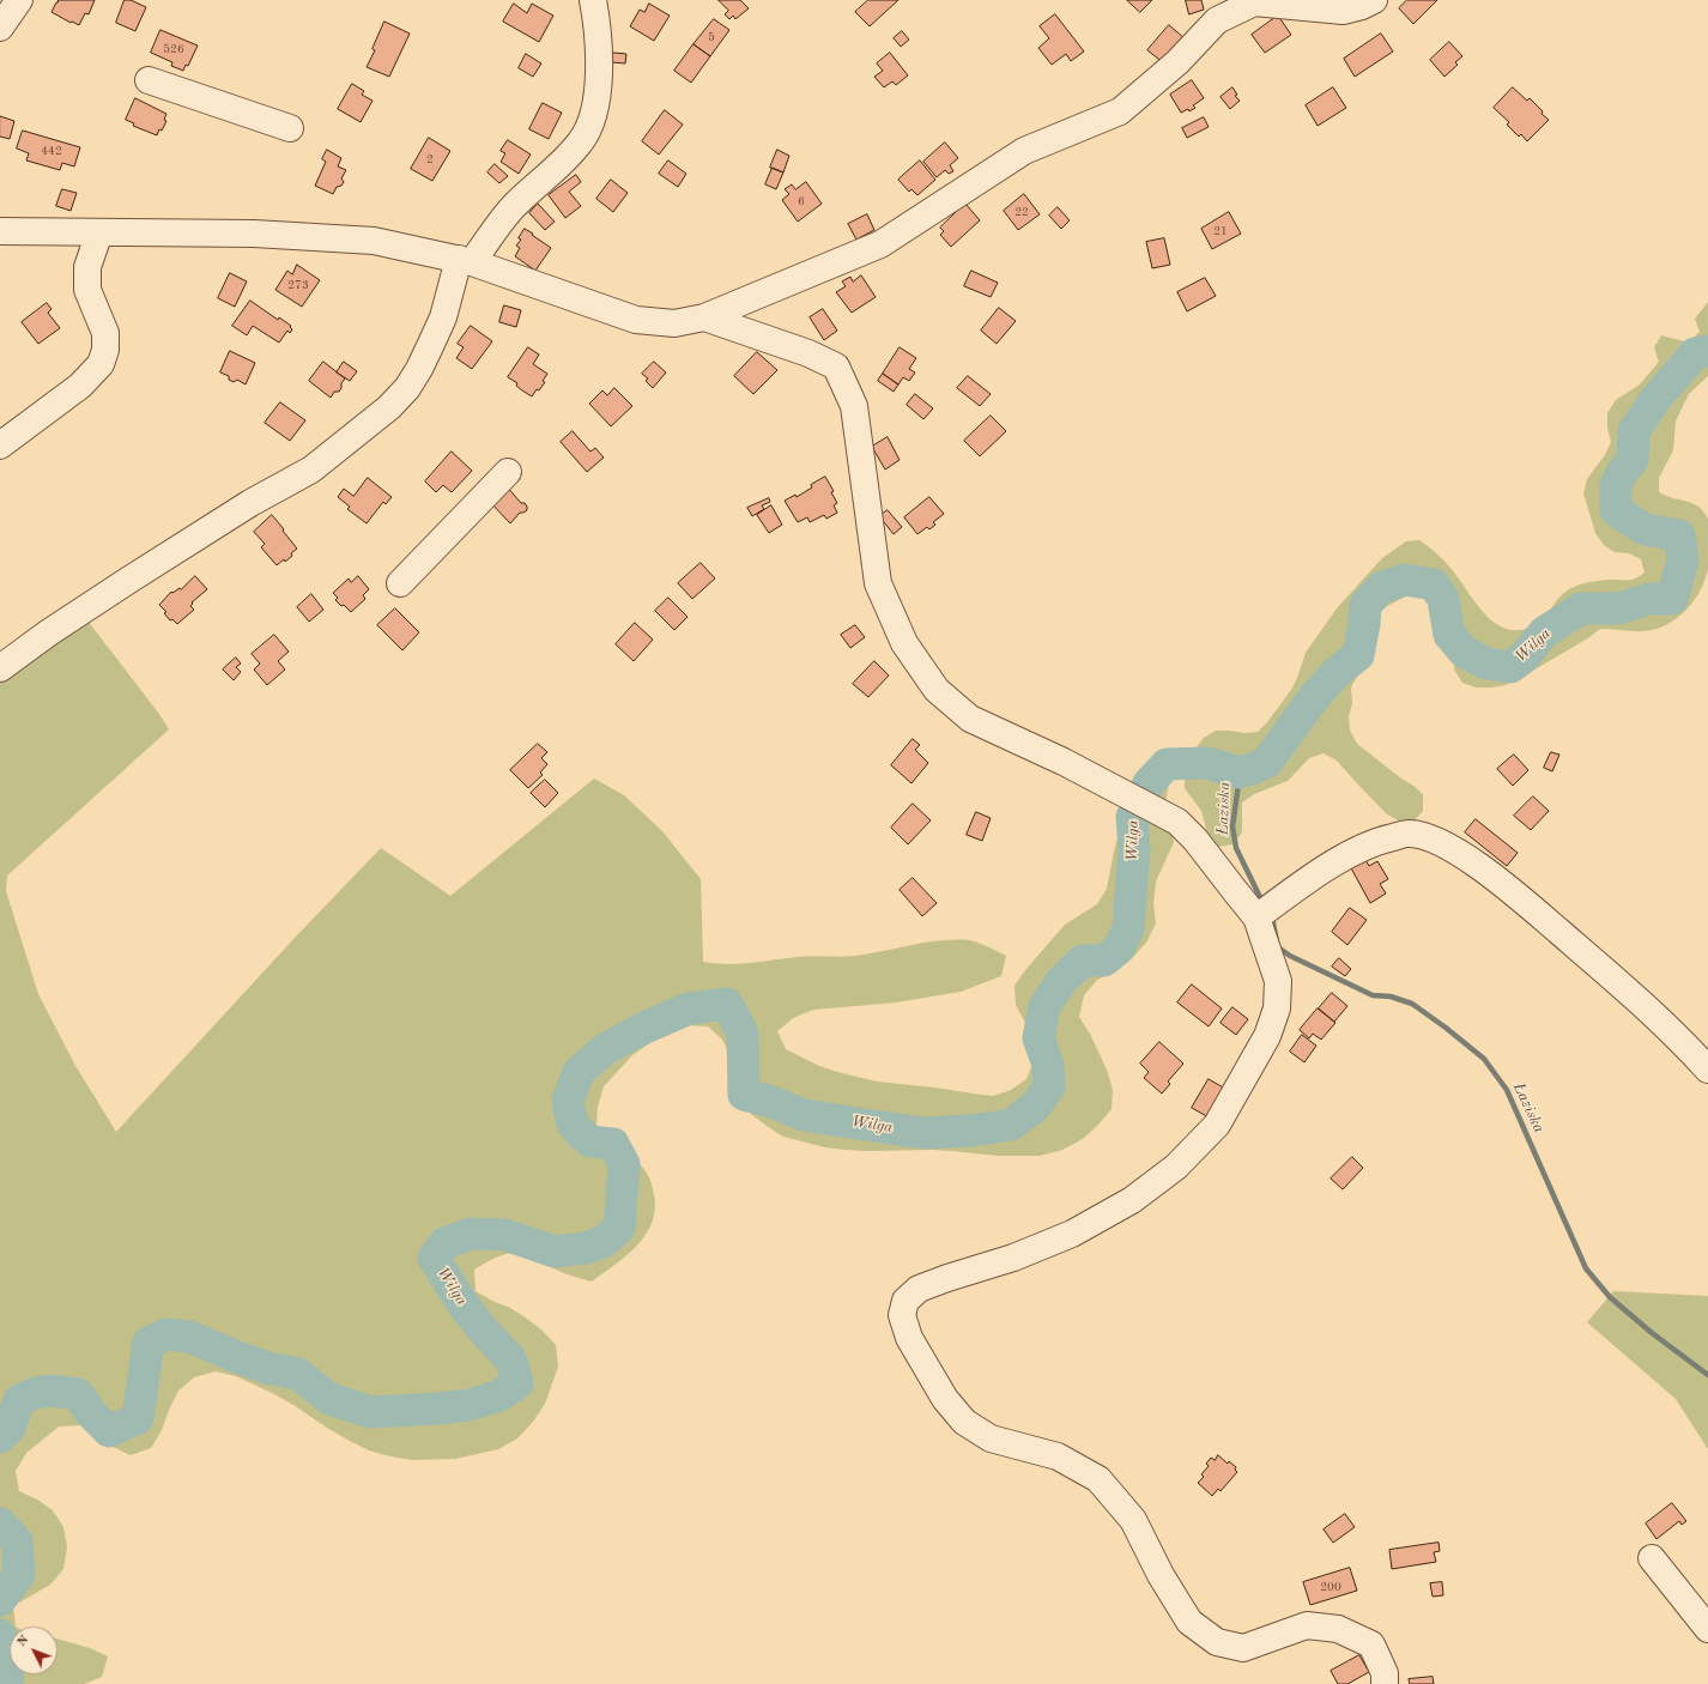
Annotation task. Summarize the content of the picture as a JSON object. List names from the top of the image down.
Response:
{
  "water": ["Wilga", "Łaziska"],
  "house_numbers": [
    "5",
    "526",
    "442",
    "2",
    "6",
    "22",
    "21",
    "273",
    "200"
  ],
  "north": "top left"
}
